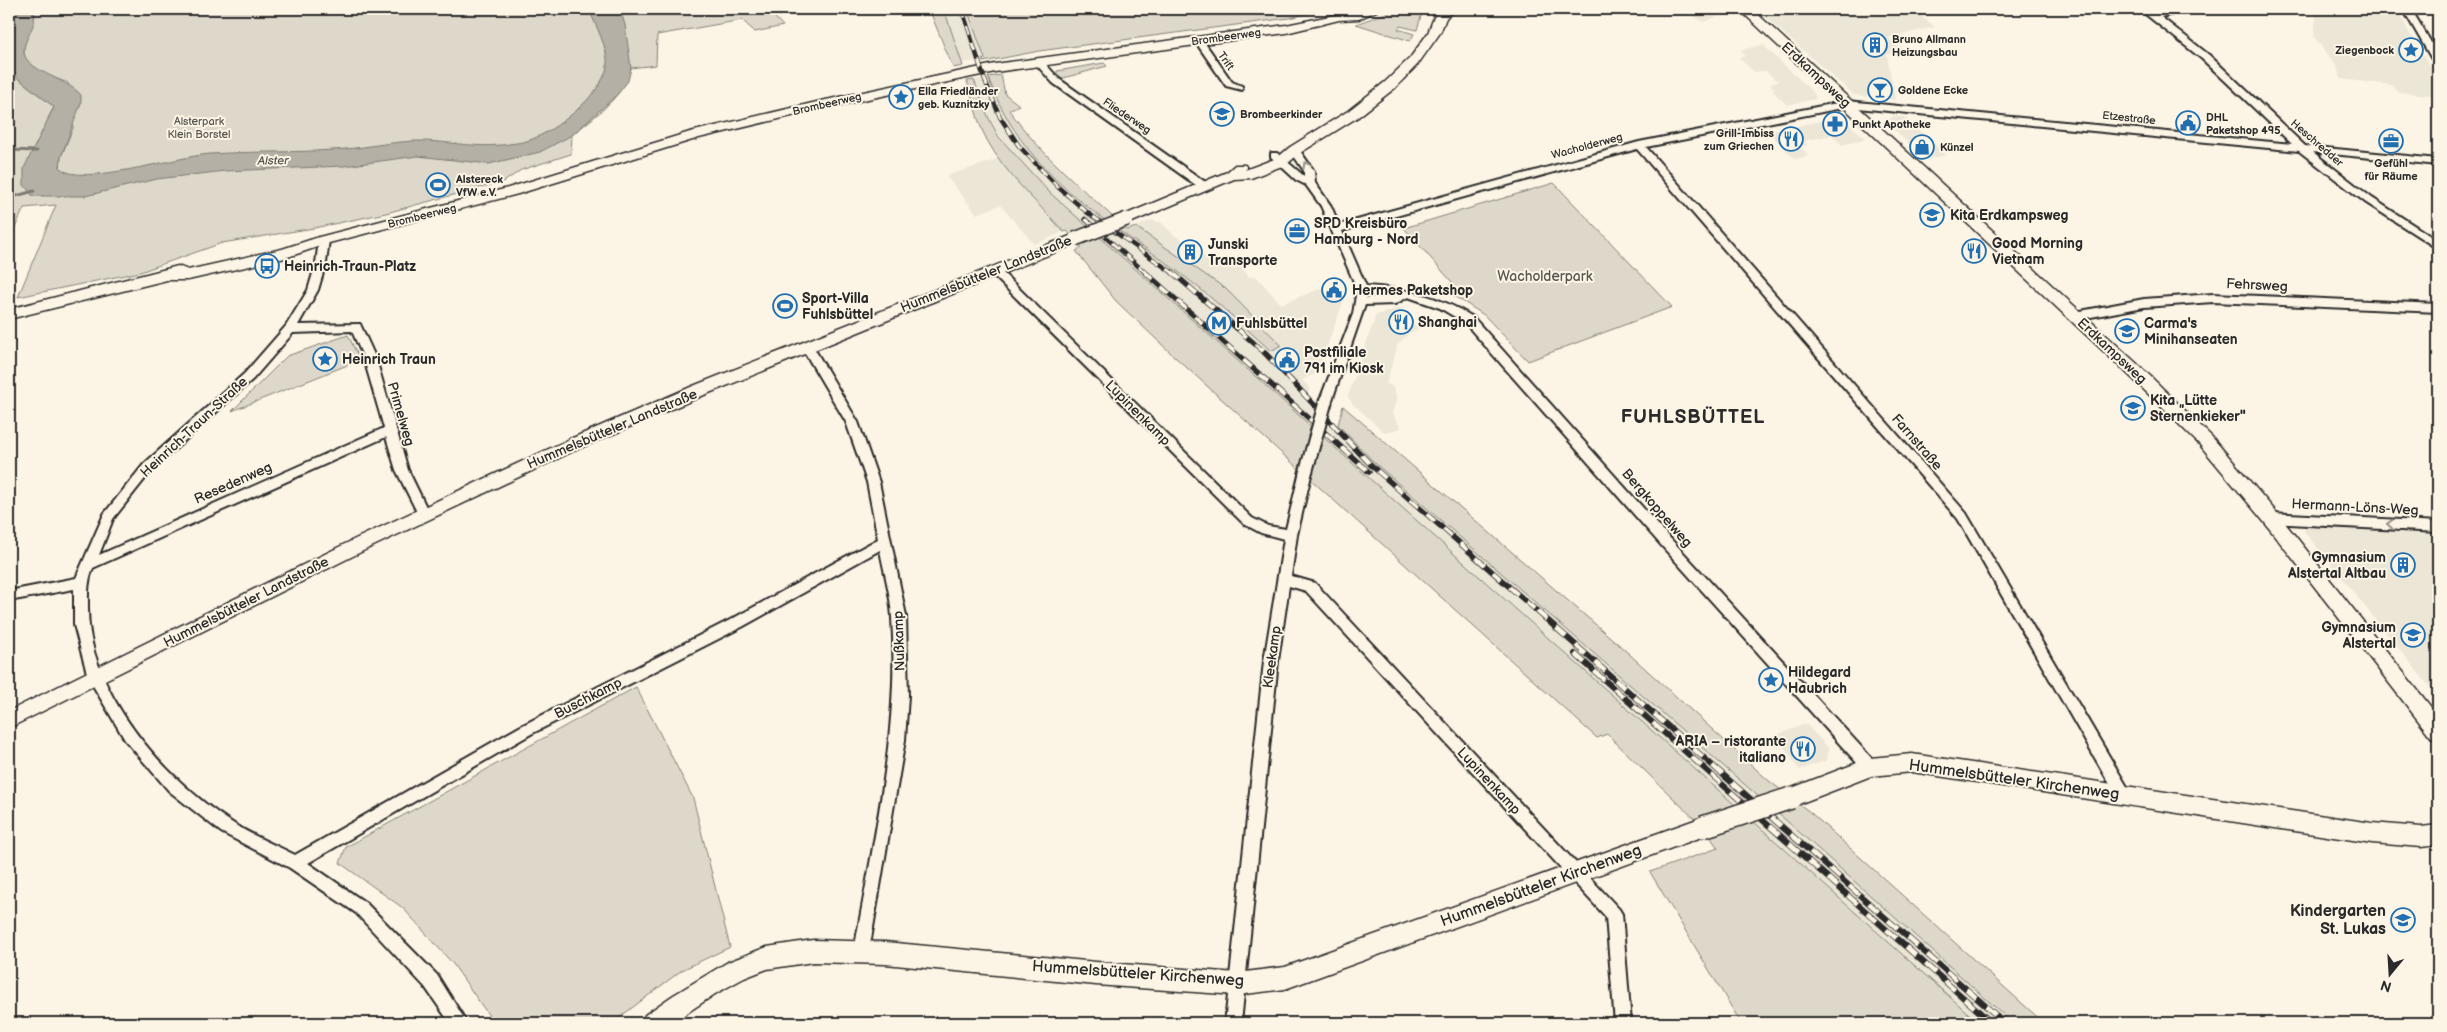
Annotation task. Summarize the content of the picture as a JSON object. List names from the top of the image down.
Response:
{
  "streets": {
    "main road": [
      "Brombeerweg",
      "Erdkampsweg",
      "Hummelsbütteler Landstraße",
      "Hummelsbütteler Kirchenweg"
    ],
    "street": [
      "Trift",
      "Fliederweg",
      "Etzestraße",
      "Heschredder",
      "Wacholderweg",
      "Fehrsweg",
      "Lupinenkamp",
      "Primelweg",
      "Heinrich-Traun-Straße",
      "Farnstraße",
      "Resedenweg",
      "Hermann-Löns-Weg",
      "Bergkoppelweg",
      "Nußkamp",
      "Kleekamp",
      "Buschkamp"
    ]
  },
  "crossings": [
    ["Brombeerweg", "Trift"],
    ["Brombeerweg", "Fliederweg"],
    ["Brombeerweg", "Heinrich-Traun-Straße"],
    ["Erdkampsweg", "Etzestraße"],
    ["Erdkampsweg", "Wacholderweg"],
    ["Erdkampsweg", "Fehrsweg"],
    ["Erdkampsweg", "Hermann-Löns-Weg"],
    ["Fliederweg", "Hummelsbütteler Landstraße"],
    ["Etzestraße", "Heschredder"],
    ["Etzestraße", "Wacholderweg"],
    ["Wacholderweg", "Farnstraße"],
    ["Hummelsbütteler Landstraße", "Lupinenkamp"],
    ["Hummelsbütteler Landstraße", "Primelweg"],
    ["Hummelsbütteler Landstraße", "Heinrich-Traun-Straße"],
    ["Hummelsbütteler Landstraße", "Nußkamp"],
    ["Lupinenkamp", "Kleekamp"],
    ["Lupinenkamp", "Hummelsbütteler Kirchenweg"],
    ["Primelweg", "Heinrich-Traun-Straße"],
    ["Primelweg", "Resedenweg"],
    ["Heinrich-Traun-Straße", "Resedenweg"],
    ["Heinrich-Traun-Straße", "Buschkamp"],
    ["Farnstraße", "Hummelsbütteler Kirchenweg"],
    ["Bergkoppelweg", "Kleekamp"],
    ["Bergkoppelweg", "Hummelsbütteler Kirchenweg"],
    ["Nußkamp", "Buschkamp"],
    ["Nußkamp", "Hummelsbütteler Kirchenweg"],
    ["Kleekamp", "Hummelsbütteler Kirchenweg"]
  ],
  "one_way": ["Hermann-Löns-Weg"],
  "districts": ["FUHLSBÜTTEL"],
  "water": ["Alster"],
  "parks": ["Alsterpark Klein Borstel", "Wacholderpark"],
  "places": {
    "building": ["Bruno Allmann Heizungsbau", "Junski Transporte", "Gymnasium Alstertal Altbau"],
    "place": [
      "Ziegenbock",
      "Ella Friedländer geb. Kuznitzky",
      "Heinrich Traun",
      "Hildegard Haubrich"
    ],
    "bar": ["Goldene Ecke"],
    "school or university": [
      "Brombeerkinder",
      "Kita Erdkampsweg",
      "Carma's Minihanseaten",
      "Kita „Lütte Sternenkieker\"",
      "Gymnasium Alstertal",
      "Kindergarten St. Lukas"
    ],
    "public building": ["DHL Paketshop 495", "Hermes Paketshop", "Postfiliale 791 im Kiosk"],
    "pharmacy": ["Punkt Apotheke"],
    "restaurant": [
      "Grill-Imbiss zum Griechen",
      "Good Morning Vietnam",
      "Shanghai",
      "ARIA – ristorante italiano"
    ],
    "office": ["Gefühl für Räume", "SPD Kreisbüro Hamburg - Nord"],
    "shop": ["Künzel"],
    "sports": ["Alstereck VfW e.V.", "Sport-Villa Fuhlsbüttel"],
    "bus stop": ["Heinrich-Traun-Platz"],
    "metro station": ["Fuhlsbüttel"]
  },
  "north": "bottom"
}
